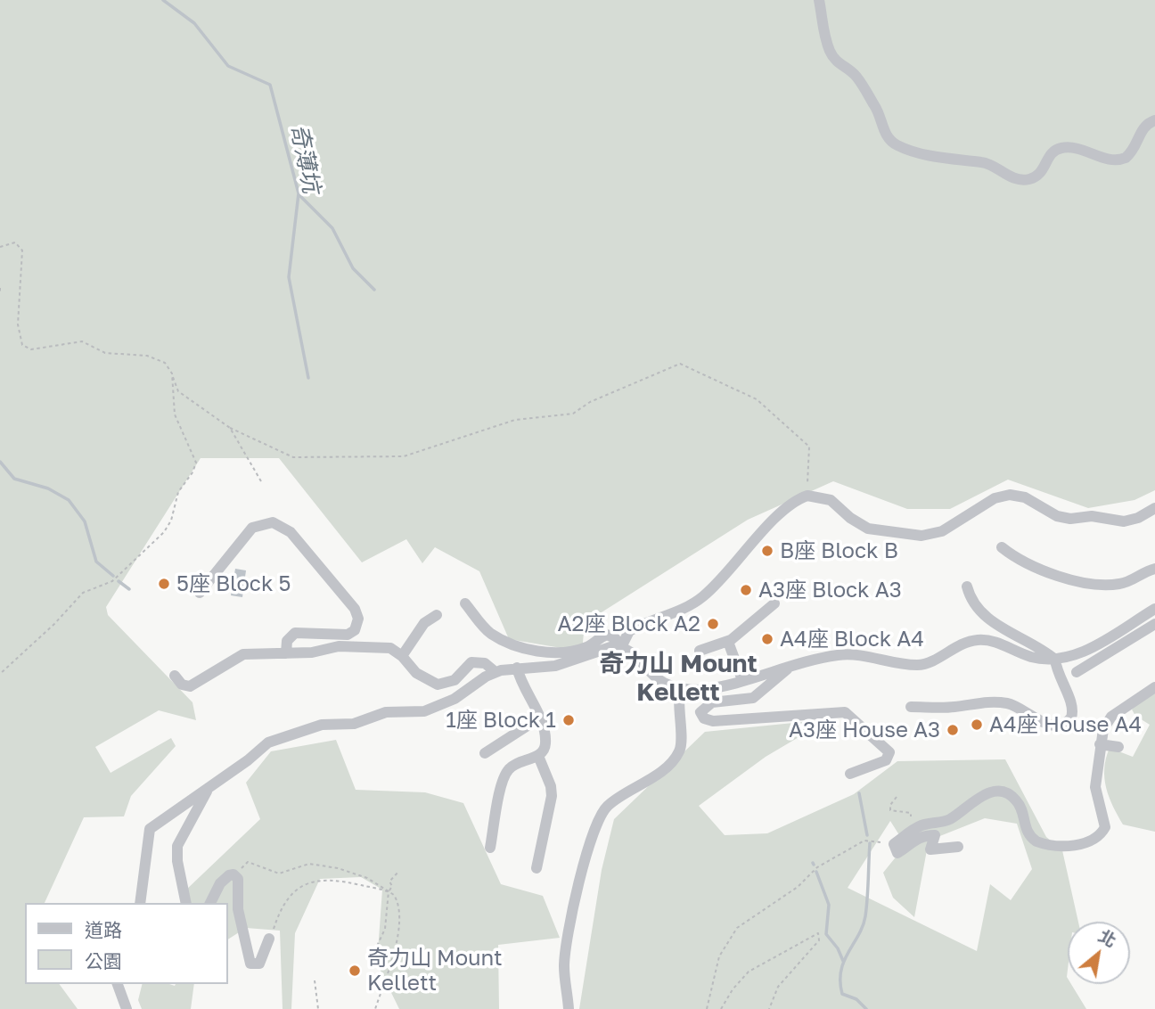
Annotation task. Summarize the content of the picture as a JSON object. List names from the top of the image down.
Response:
{
  "districts": ["奇力山 Mount Kellett"],
  "water": ["奇薄坑"],
  "places": [
    "B座 Block B",
    "5座 Block 5",
    "A3座 Block A3",
    "A2座 Block A2",
    "A4座 Block A4",
    "1座 Block 1",
    "A4座 House A4",
    "A3座 House A3",
    "奇力山 Mount Kellett"
  ],
  "legend": ["道路", "公園"],
  "north": "top right"
}
